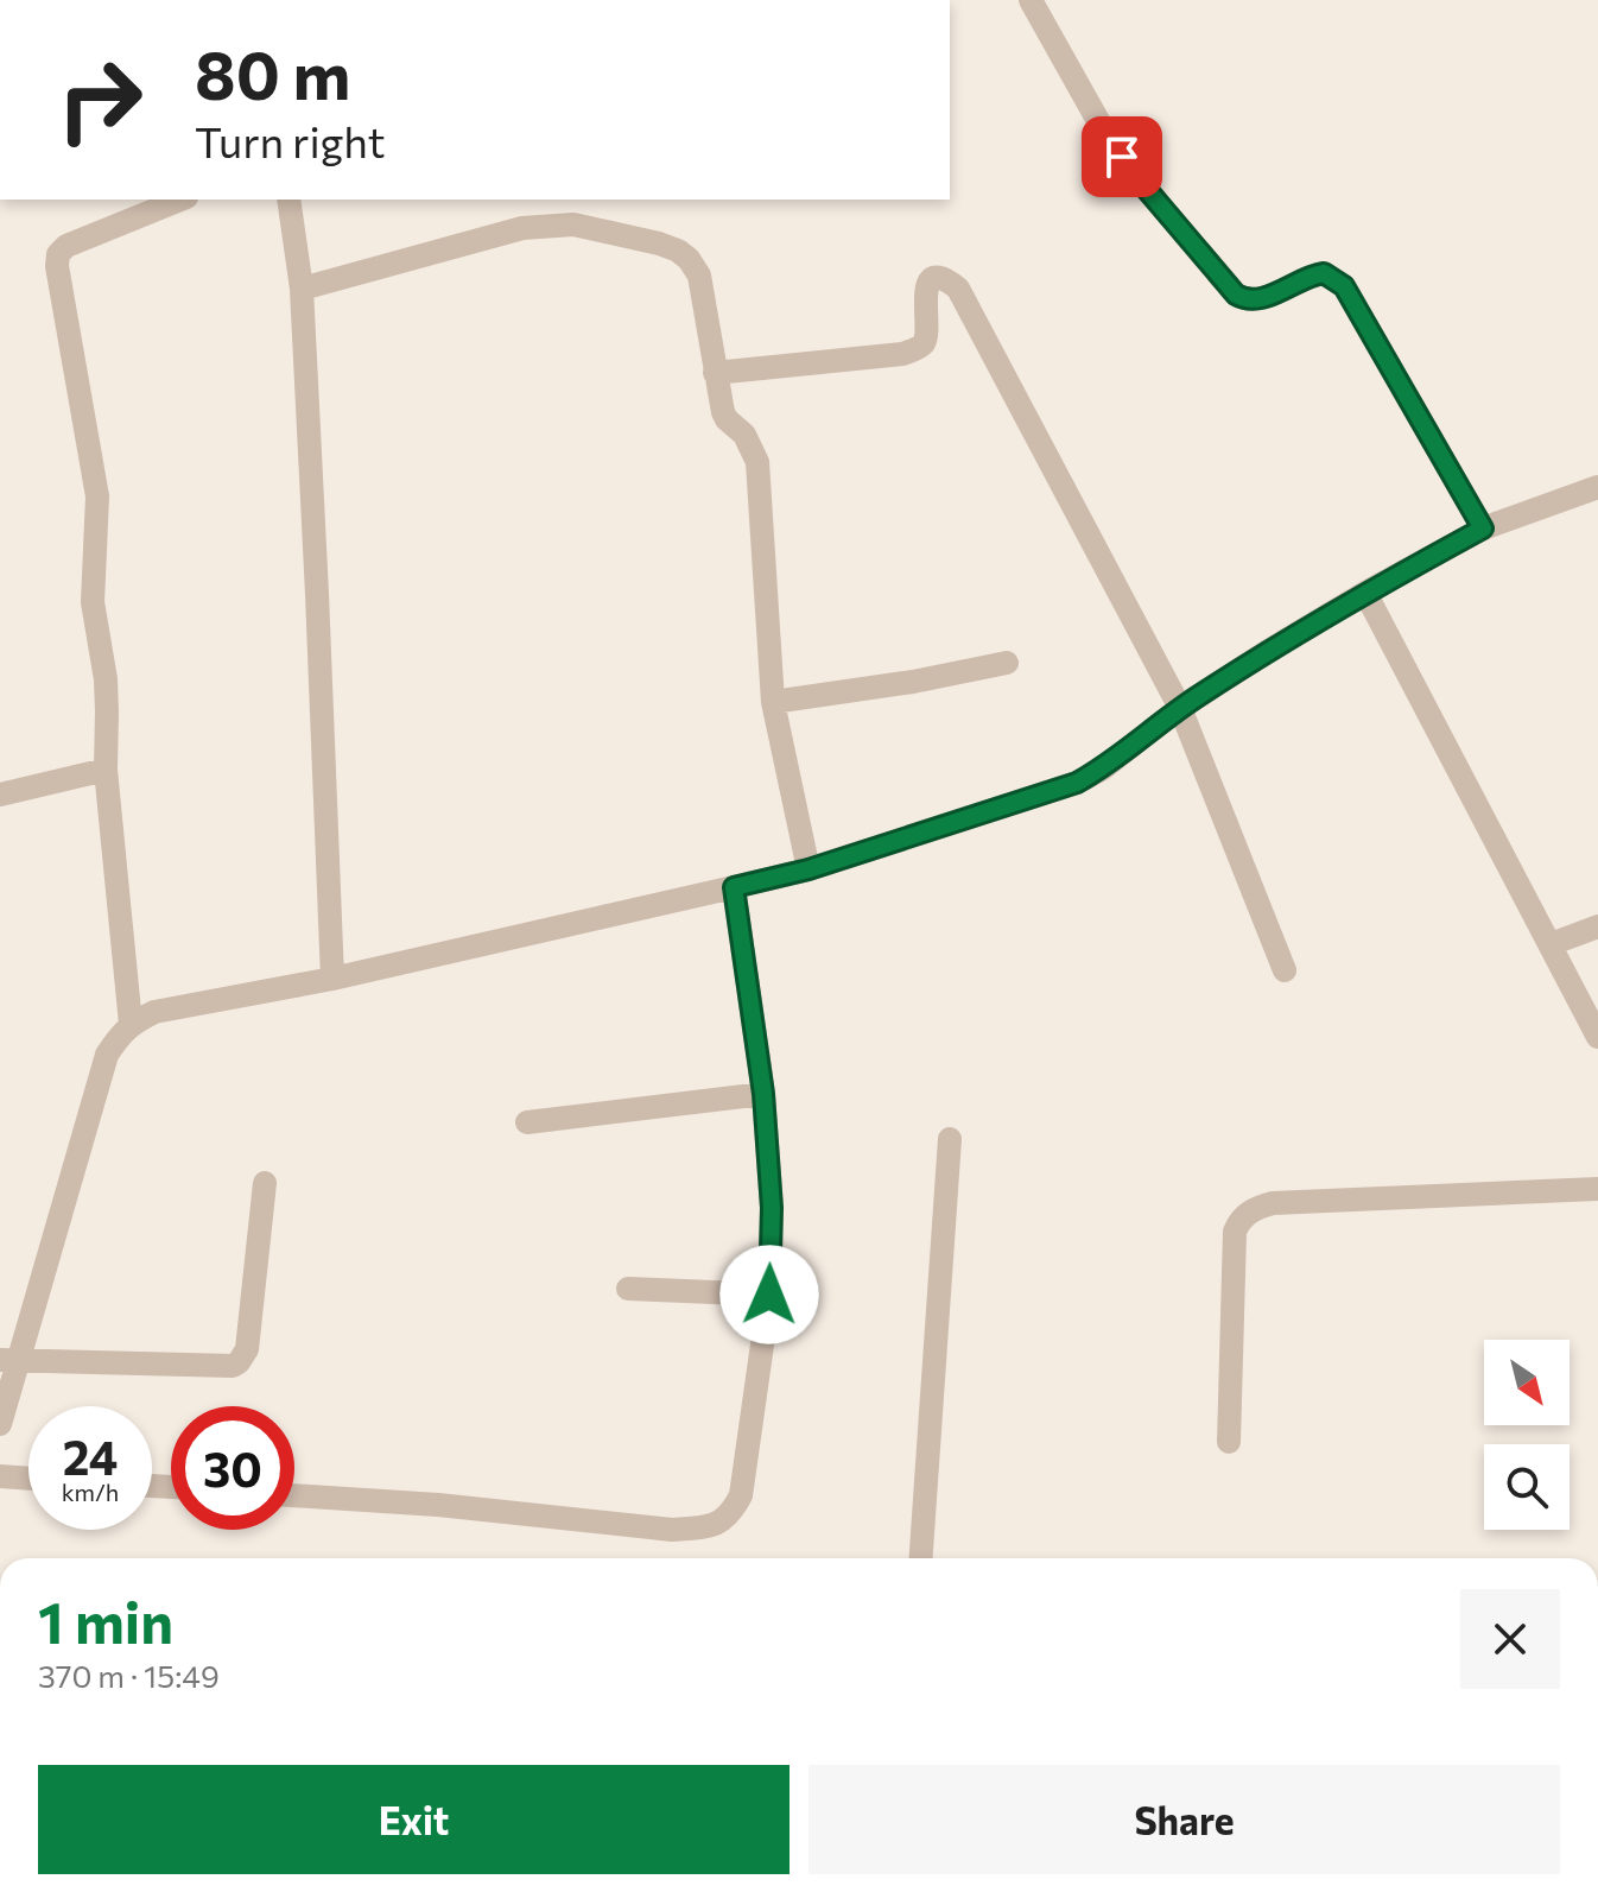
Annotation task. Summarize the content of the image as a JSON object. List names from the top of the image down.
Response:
{
  "north": "bottom right",
  "page": {
    "turn": ["80 m", "Turn right"],
    "speed": "24 km/h",
    "limit": "30",
    "heading": ["1 min", "370 m · 15:49"],
    "buttons": ["Exit", "Share"]
  }
}
